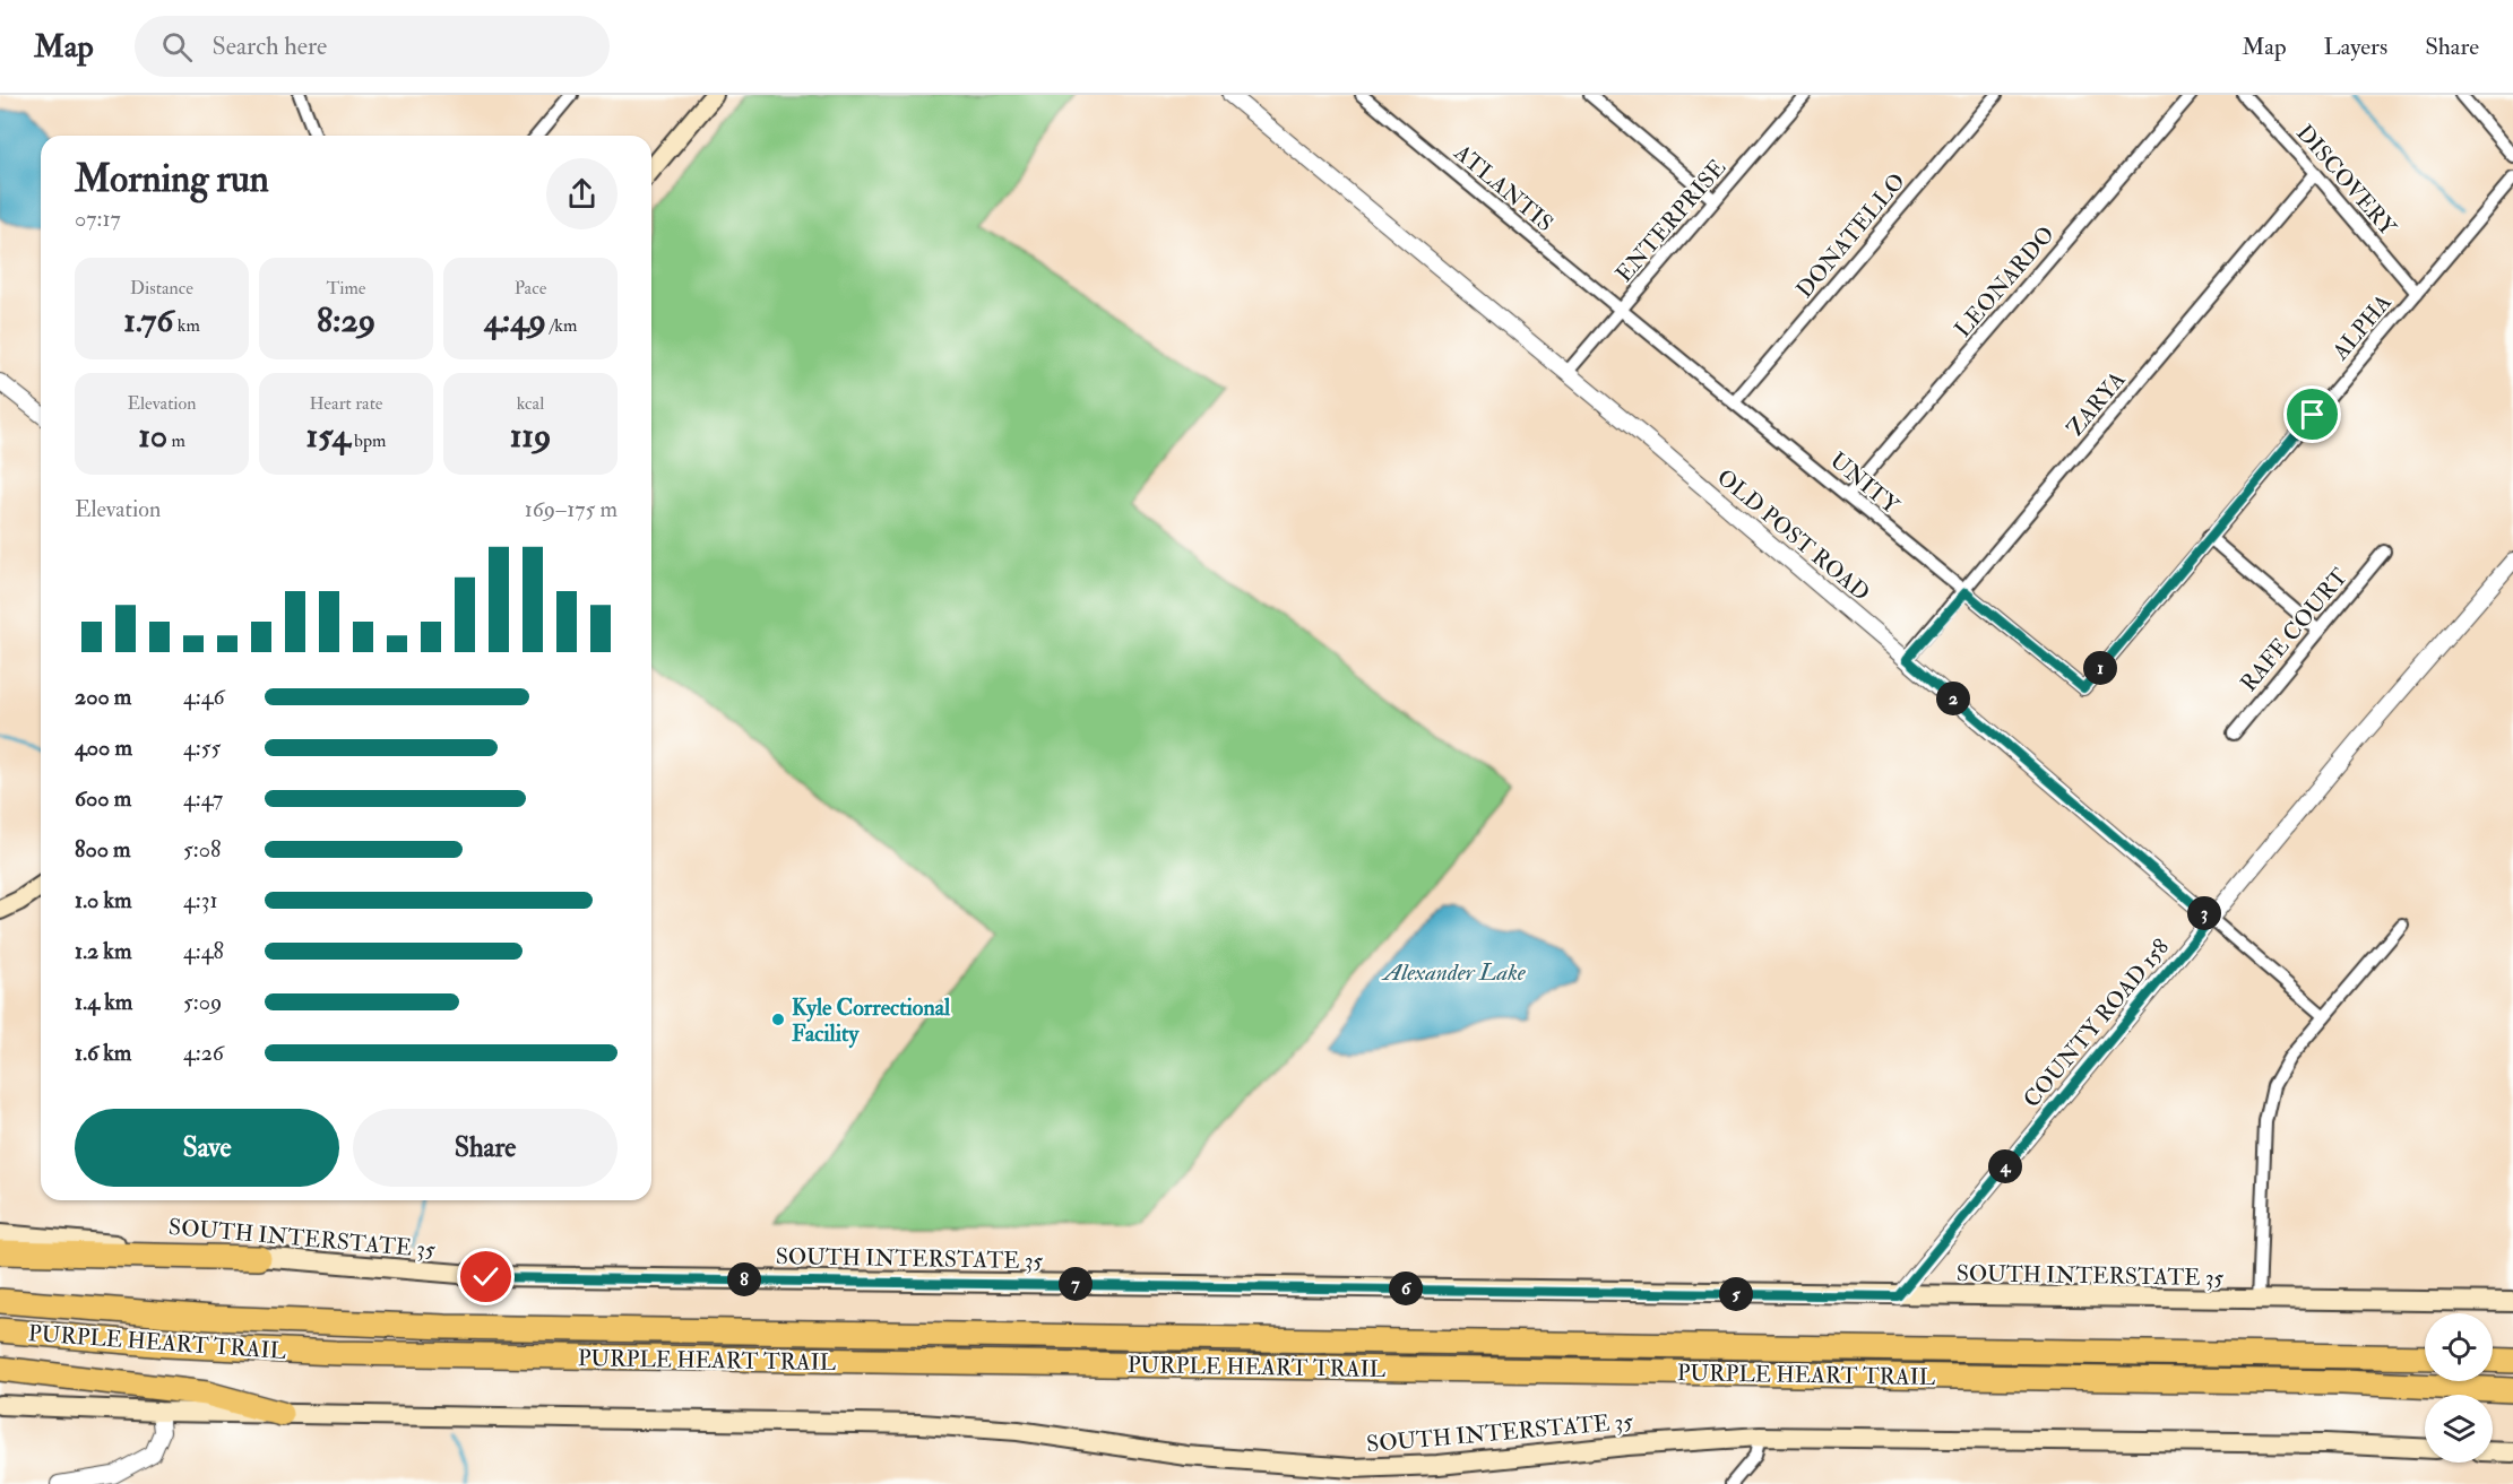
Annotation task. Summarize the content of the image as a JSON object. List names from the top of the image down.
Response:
{
  "streets": {
    "highway": ["PURPLE HEART TRAIL"],
    "main road": ["SOUTH INTERSTATE 35"],
    "street": [
      "DISCOVERY",
      "ATLANTIS",
      "ENTERPRISE",
      "DONATELLO",
      "LEONARDO",
      "ALPHA",
      "ZARYA",
      "UNITY",
      "OLD POST ROAD",
      "RAFE COURT",
      "COUNTY ROAD 158"
    ]
  },
  "crossings": [
    ["DISCOVERY", "ALPHA"],
    ["DISCOVERY", "ZARYA"],
    ["ATLANTIS", "ENTERPRISE"],
    ["ATLANTIS", "UNITY"],
    ["ENTERPRISE", "UNITY"],
    ["ENTERPRISE", "OLD POST ROAD"],
    ["DONATELLO", "UNITY"],
    ["LEONARDO", "UNITY"],
    ["ALPHA", "UNITY"],
    ["ZARYA", "UNITY"],
    ["ZARYA", "OLD POST ROAD"],
    ["OLD POST ROAD", "COUNTY ROAD 158"],
    ["COUNTY ROAD 158", "SOUTH INTERSTATE 35"]
  ],
  "water": ["Alexander Lake"],
  "places": ["Kyle Correctional Facility"],
  "page": {
    "header": "Map",
    "search": "Search here",
    "nav": ["Map", "Layers", "Share"],
    "heading": ["Morning run", "07:17"],
    "stats": [
      ["Distance", "1.76 km"],
      ["Time", "8:29"],
      ["Pace", "4:49 /km"],
      ["Elevation", "10 m"],
      ["Heart rate", "154 bpm"],
      ["kcal", "119"]
    ],
    "chart": ["Elevation", "169–175 m"],
    "pins": [
      "1",
      "2",
      "3",
      "4",
      "8",
      "7",
      "6",
      "5"
    ],
    "list": [
      {
        "name": "200 m",
        "note": "4:46"
      },
      {
        "name": "400 m",
        "note": "4:55"
      },
      {
        "name": "600 m",
        "note": "4:47"
      },
      {
        "name": "800 m",
        "note": "5:08"
      },
      {
        "name": "1.0 km",
        "note": "4:31"
      },
      {
        "name": "1.2 km",
        "note": "4:48"
      },
      {
        "name": "1.4 km",
        "note": "5:09"
      },
      {
        "name": "1.6 km",
        "note": "4:26"
      }
    ],
    "buttons": ["Save", "Share"]
  }
}
